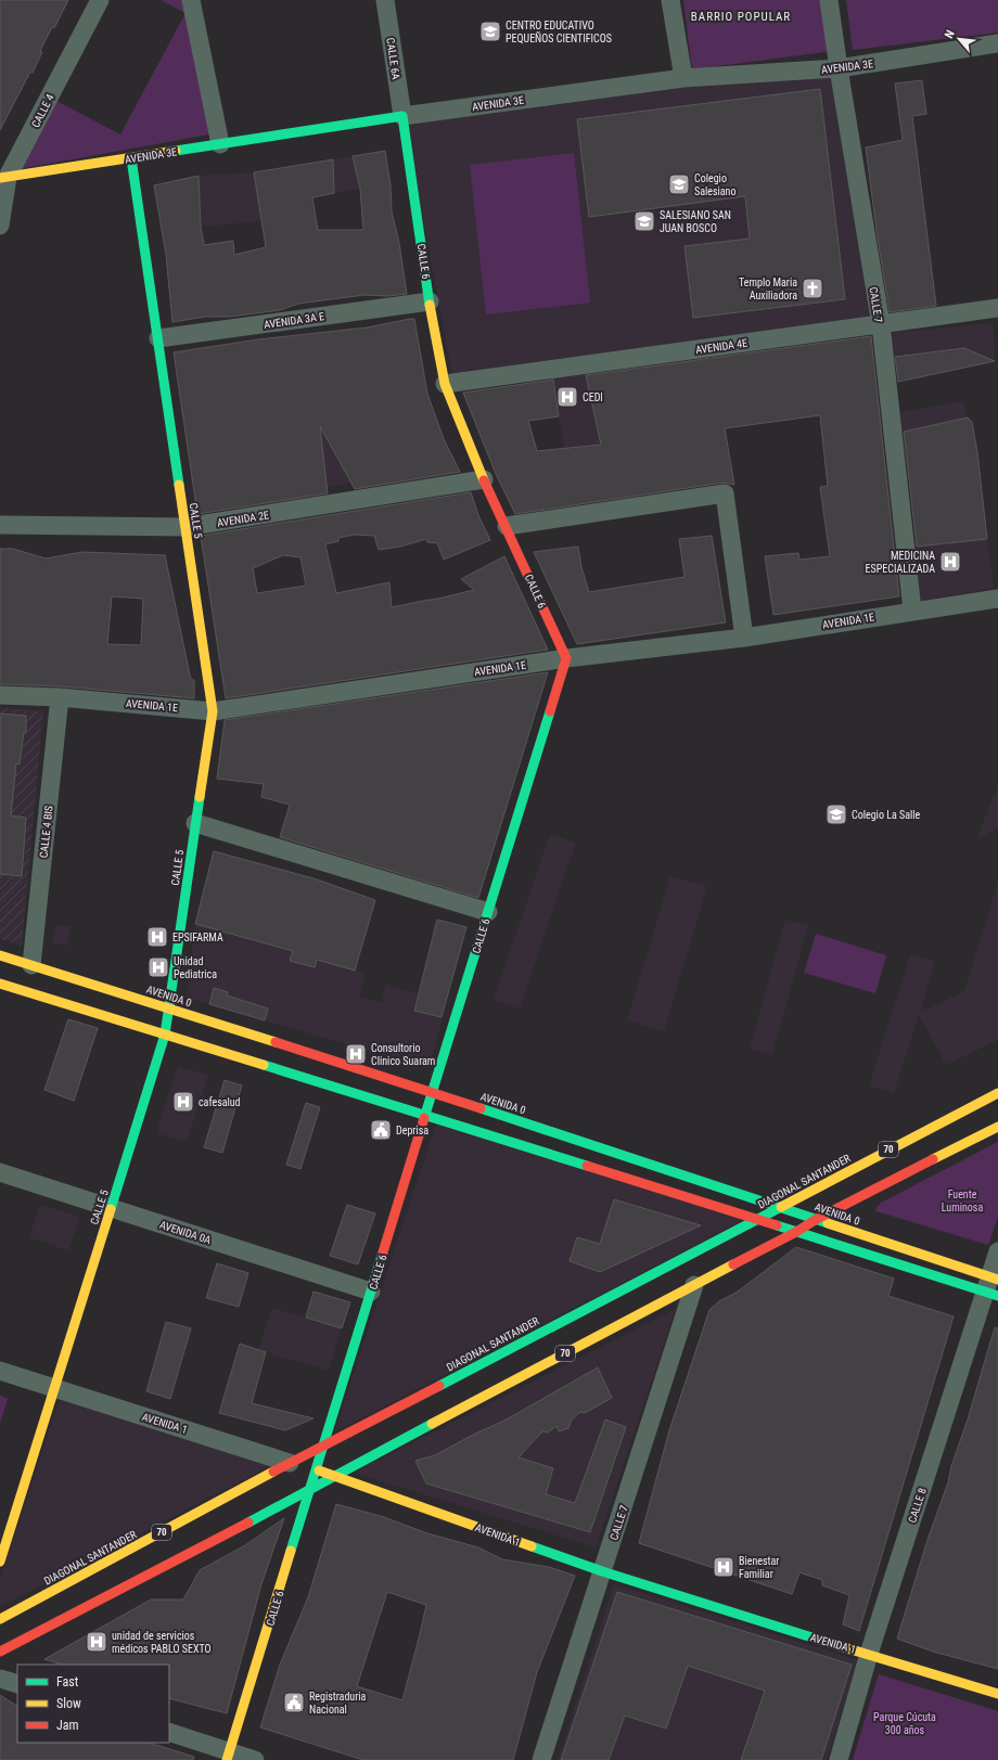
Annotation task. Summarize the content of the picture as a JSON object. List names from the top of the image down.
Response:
{
  "streets": {
    "street": [
      "CALLE 6A",
      "AVENIDA 3E",
      "CALLE 4",
      "CALLE 6",
      "CALLE 7",
      "AVENIDA 3A E",
      "AVENIDA 4E",
      "AVENIDA 2E",
      "CALLE 5",
      "AVENIDA 1E",
      "CALLE 4 BIS",
      "AVENIDA 0",
      "70",
      "DIAGONAL SANTANDER",
      "AVENIDA 0A",
      "AVENIDA 1",
      "CALLE 8"
    ]
  },
  "crossings": [
    ["CALLE 6A", "AVENIDA 3E"],
    ["CALLE 6A", "CALLE 6"],
    ["AVENIDA 3E", "CALLE 4"],
    ["AVENIDA 3E", "CALLE 6"],
    ["AVENIDA 3E", "CALLE 7"],
    ["AVENIDA 3E", "CALLE 5"],
    ["CALLE 6", "AVENIDA 3A E"],
    ["CALLE 6", "AVENIDA 4E"],
    ["CALLE 6", "AVENIDA 2E"],
    ["CALLE 6", "AVENIDA 1E"],
    ["CALLE 6", "AVENIDA 0"],
    ["CALLE 6", "70"],
    ["CALLE 6", "DIAGONAL SANTANDER"],
    ["CALLE 6", "AVENIDA 0A"],
    ["CALLE 6", "AVENIDA 1"],
    ["CALLE 7", "AVENIDA 4E"],
    ["CALLE 7", "AVENIDA 1E"],
    ["CALLE 7", "70"],
    ["CALLE 7", "AVENIDA 1"],
    ["AVENIDA 3A E", "CALLE 5"],
    ["AVENIDA 2E", "CALLE 5"],
    ["CALLE 5", "AVENIDA 1E"],
    ["CALLE 5", "AVENIDA 0"],
    ["CALLE 5", "AVENIDA 0A"],
    ["CALLE 5", "AVENIDA 1"],
    ["AVENIDA 1E", "CALLE 4 BIS"],
    ["CALLE 4 BIS", "AVENIDA 0"],
    ["AVENIDA 0", "70"],
    ["AVENIDA 0", "DIAGONAL SANTANDER"],
    ["AVENIDA 0", "CALLE 8"],
    ["70", "AVENIDA 1"],
    ["DIAGONAL SANTANDER", "AVENIDA 1"],
    ["AVENIDA 1", "CALLE 8"]
  ],
  "districts": ["BARRIO POPULAR"],
  "parks": ["Fuente Luminosa", "Parque Cúcuta 300 años"],
  "places": {
    "school or university": [
      "CENTRO EDUCATIVO PEQUEÑOS CIENTIFICOS",
      "Colegio Salesiano",
      "SALESIANO SAN JUAN BOSCO",
      "Colegio La Salle"
    ],
    "church": ["Templo Maria Auxiliadora"],
    "hospital": [
      "CEDI",
      "MEDICINA ESPECIALIZADA",
      "EPSIFARMA",
      "Unidad Pediatrica",
      "Consultorio Clinico Suaram",
      "cafesalud",
      "Bienestar Familiar",
      "unidad de servicios médicos PABLO SEXTO"
    ],
    "public building": ["Deprisa", "Registraduria Nacional"]
  },
  "legend": ["Fast", "Slow", "Jam"],
  "north": "top left"
}
